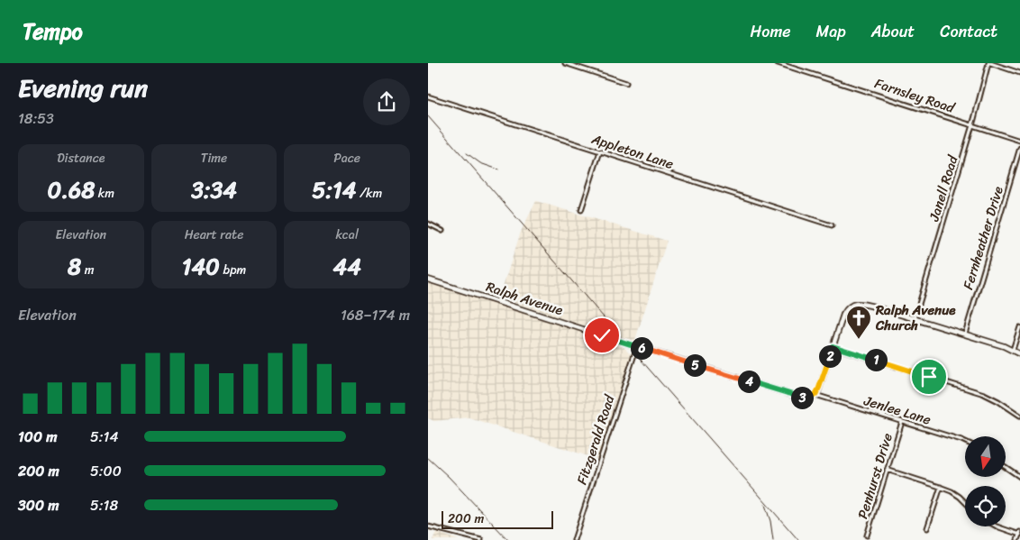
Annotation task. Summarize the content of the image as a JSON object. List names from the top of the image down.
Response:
{
  "streets": {
    "street": [
      "Farnsley Road",
      "Appleton Lane",
      "Janell Road",
      "Fernheather Drive",
      "Ralph Avenue",
      "Jenlee Lane",
      "Fitzgerald Road",
      "Penhurst Drive"
    ]
  },
  "crossings": [
    ["Farnsley Road", "Janell Road"],
    ["Ralph Avenue", "Jenlee Lane"],
    ["Ralph Avenue", "Fitzgerald Road"],
    ["Jenlee Lane", "Penhurst Drive"]
  ],
  "places": {
    "church": ["Ralph Avenue Church"]
  },
  "scale_bar": "200 m",
  "north": "bottom",
  "page": {
    "header": "Tempo",
    "nav": [
      "Home",
      "Map",
      "About",
      "Contact"
    ],
    "heading": ["Evening run", "18:53"],
    "stats": [
      ["Distance", "0.68 km"],
      ["Time", "3:34"],
      ["Pace", "5:14 /km"],
      ["Elevation", "8 m"],
      ["Heart rate", "140 bpm"],
      ["kcal", "44"]
    ],
    "chart": ["Elevation", "168–174 m"],
    "pins": [
      "6",
      "2",
      "1",
      "5",
      "4",
      "3"
    ],
    "list": [
      {
        "name": "100 m",
        "note": "5:14"
      },
      {
        "name": "200 m",
        "note": "5:00"
      },
      {
        "name": "300 m",
        "note": "5:18"
      }
    ],
    "scale": "200 m"
  }
}
